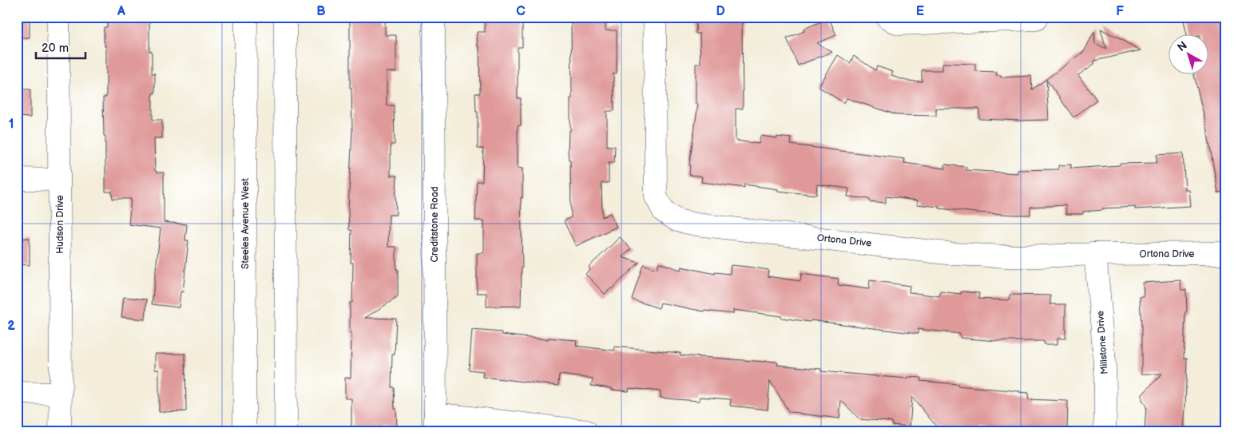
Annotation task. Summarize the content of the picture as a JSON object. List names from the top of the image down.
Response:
{
  "streets": {
    "street": [
      "Steeles Avenue West",
      "Hudson Drive",
      "Creditstone Road",
      "Ortona Drive",
      "Millstone Drive"
    ]
  },
  "crossings": [
    ["Ortona Drive", "Millstone Drive"]
  ],
  "scale_bar": "20 m",
  "north": "top left",
  "grid": {
    "columns": [
      "A",
      "B",
      "C",
      "D",
      "E",
      "F"
    ],
    "rows": ["1", "2"]
  }
}
